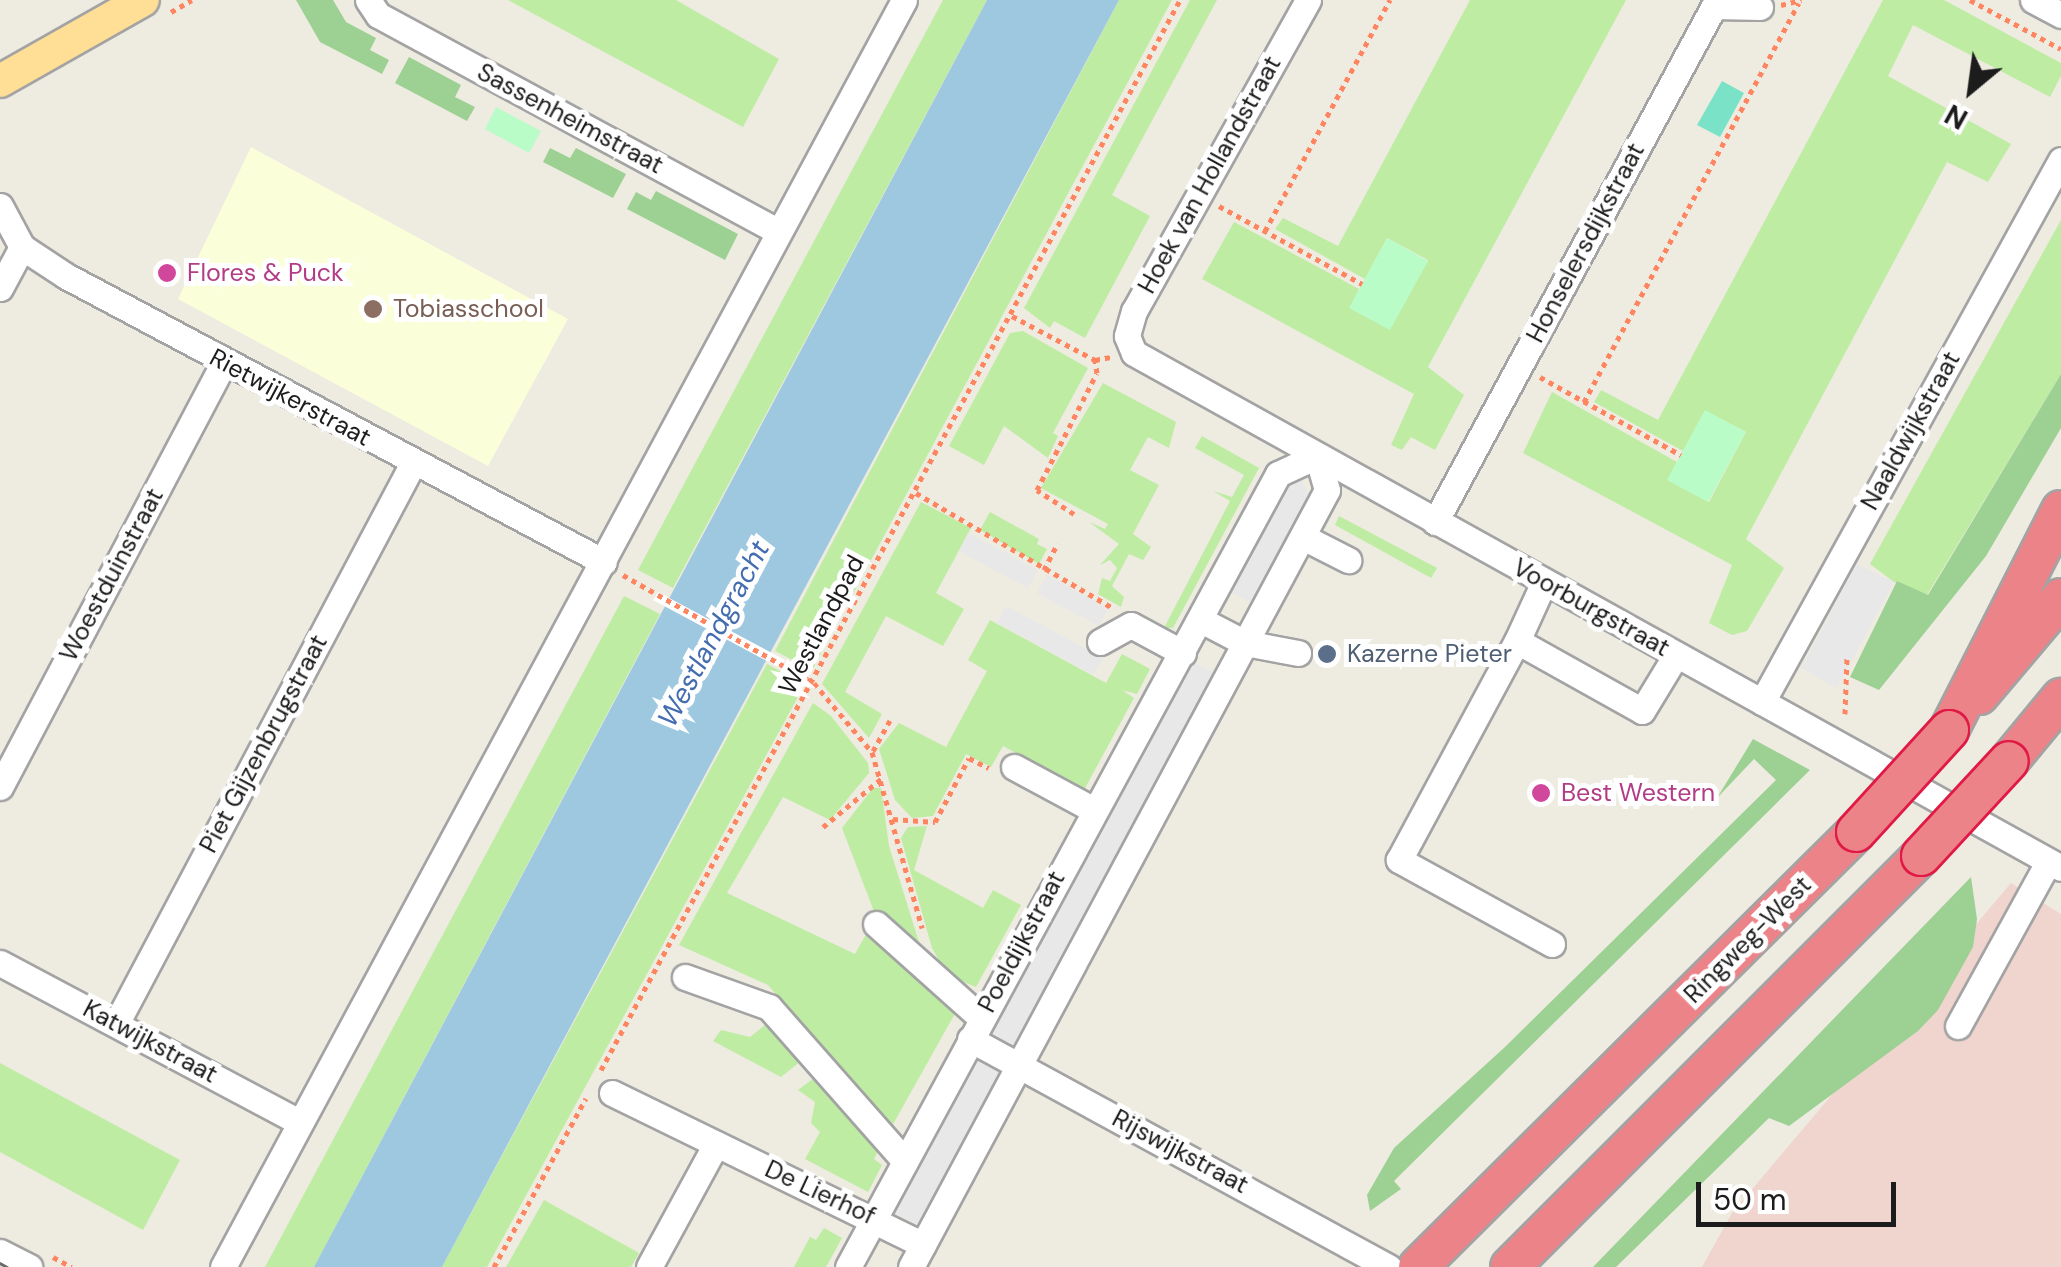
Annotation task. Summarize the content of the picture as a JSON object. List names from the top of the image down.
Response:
{
  "streets": {
    "highway": ["Ringweg-West"],
    "street": [
      "Sassenheimstraat",
      "Hoek van Hollandstraat",
      "Honselersdijkstraat",
      "Rietwijkerstraat",
      "Naaldwijkstraat",
      "Woestduinstraat",
      "Voorburgstraat",
      "Piet Gijzenbrugstraat",
      "Poeldijkstraat",
      "Katwijkstraat",
      "Rijswijkstraat",
      "De Lierhof"
    ],
    "path": ["Westlandpad"]
  },
  "crossings": [
    ["Hoek van Hollandstraat", "Voorburgstraat"],
    ["Honselersdijkstraat", "Voorburgstraat"],
    ["Rietwijkerstraat", "Woestduinstraat"],
    ["Rietwijkerstraat", "Piet Gijzenbrugstraat"],
    ["Naaldwijkstraat", "Voorburgstraat"],
    ["Voorburgstraat", "Poeldijkstraat"],
    ["Piet Gijzenbrugstraat", "Katwijkstraat"],
    ["Poeldijkstraat", "Rijswijkstraat"],
    ["Poeldijkstraat", "De Lierhof"]
  ],
  "water": ["Westlandgracht"],
  "places": [
    "Flores & Puck",
    "Tobiasschool",
    "Kazerne Pieter",
    "Best Western"
  ],
  "scale_bar": "50 m",
  "north": "bottom left"
}
